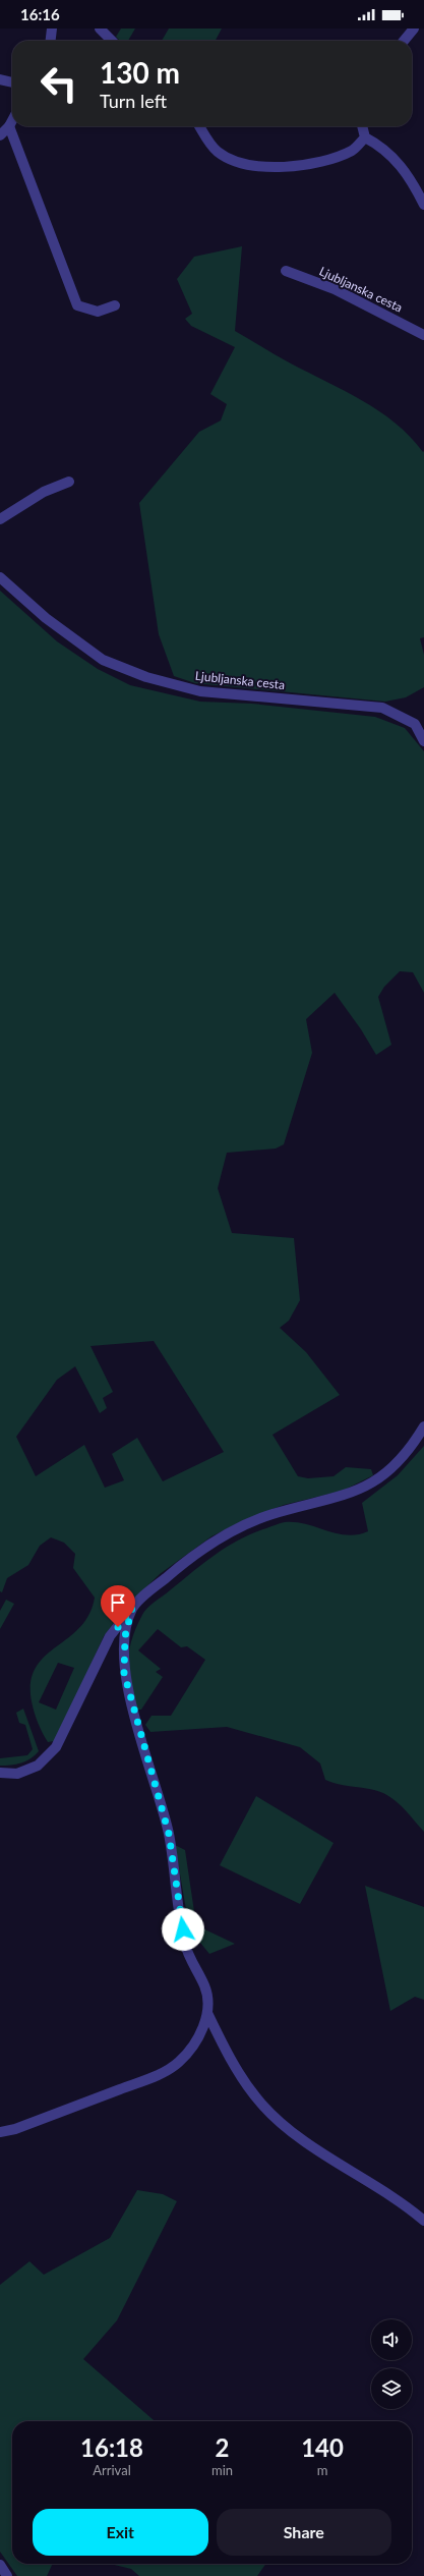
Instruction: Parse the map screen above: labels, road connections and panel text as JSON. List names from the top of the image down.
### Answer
{
  "streets": {
    "street": ["Ljubljanska cesta"]
  },
  "page": {
    "status": "16:16",
    "turn": ["130 m", "Turn left"],
    "eta": [
      "16:18",
      "Arrival",
      "2",
      "min",
      "140",
      "m"
    ],
    "buttons": ["Exit", "Share"]
  }
}
